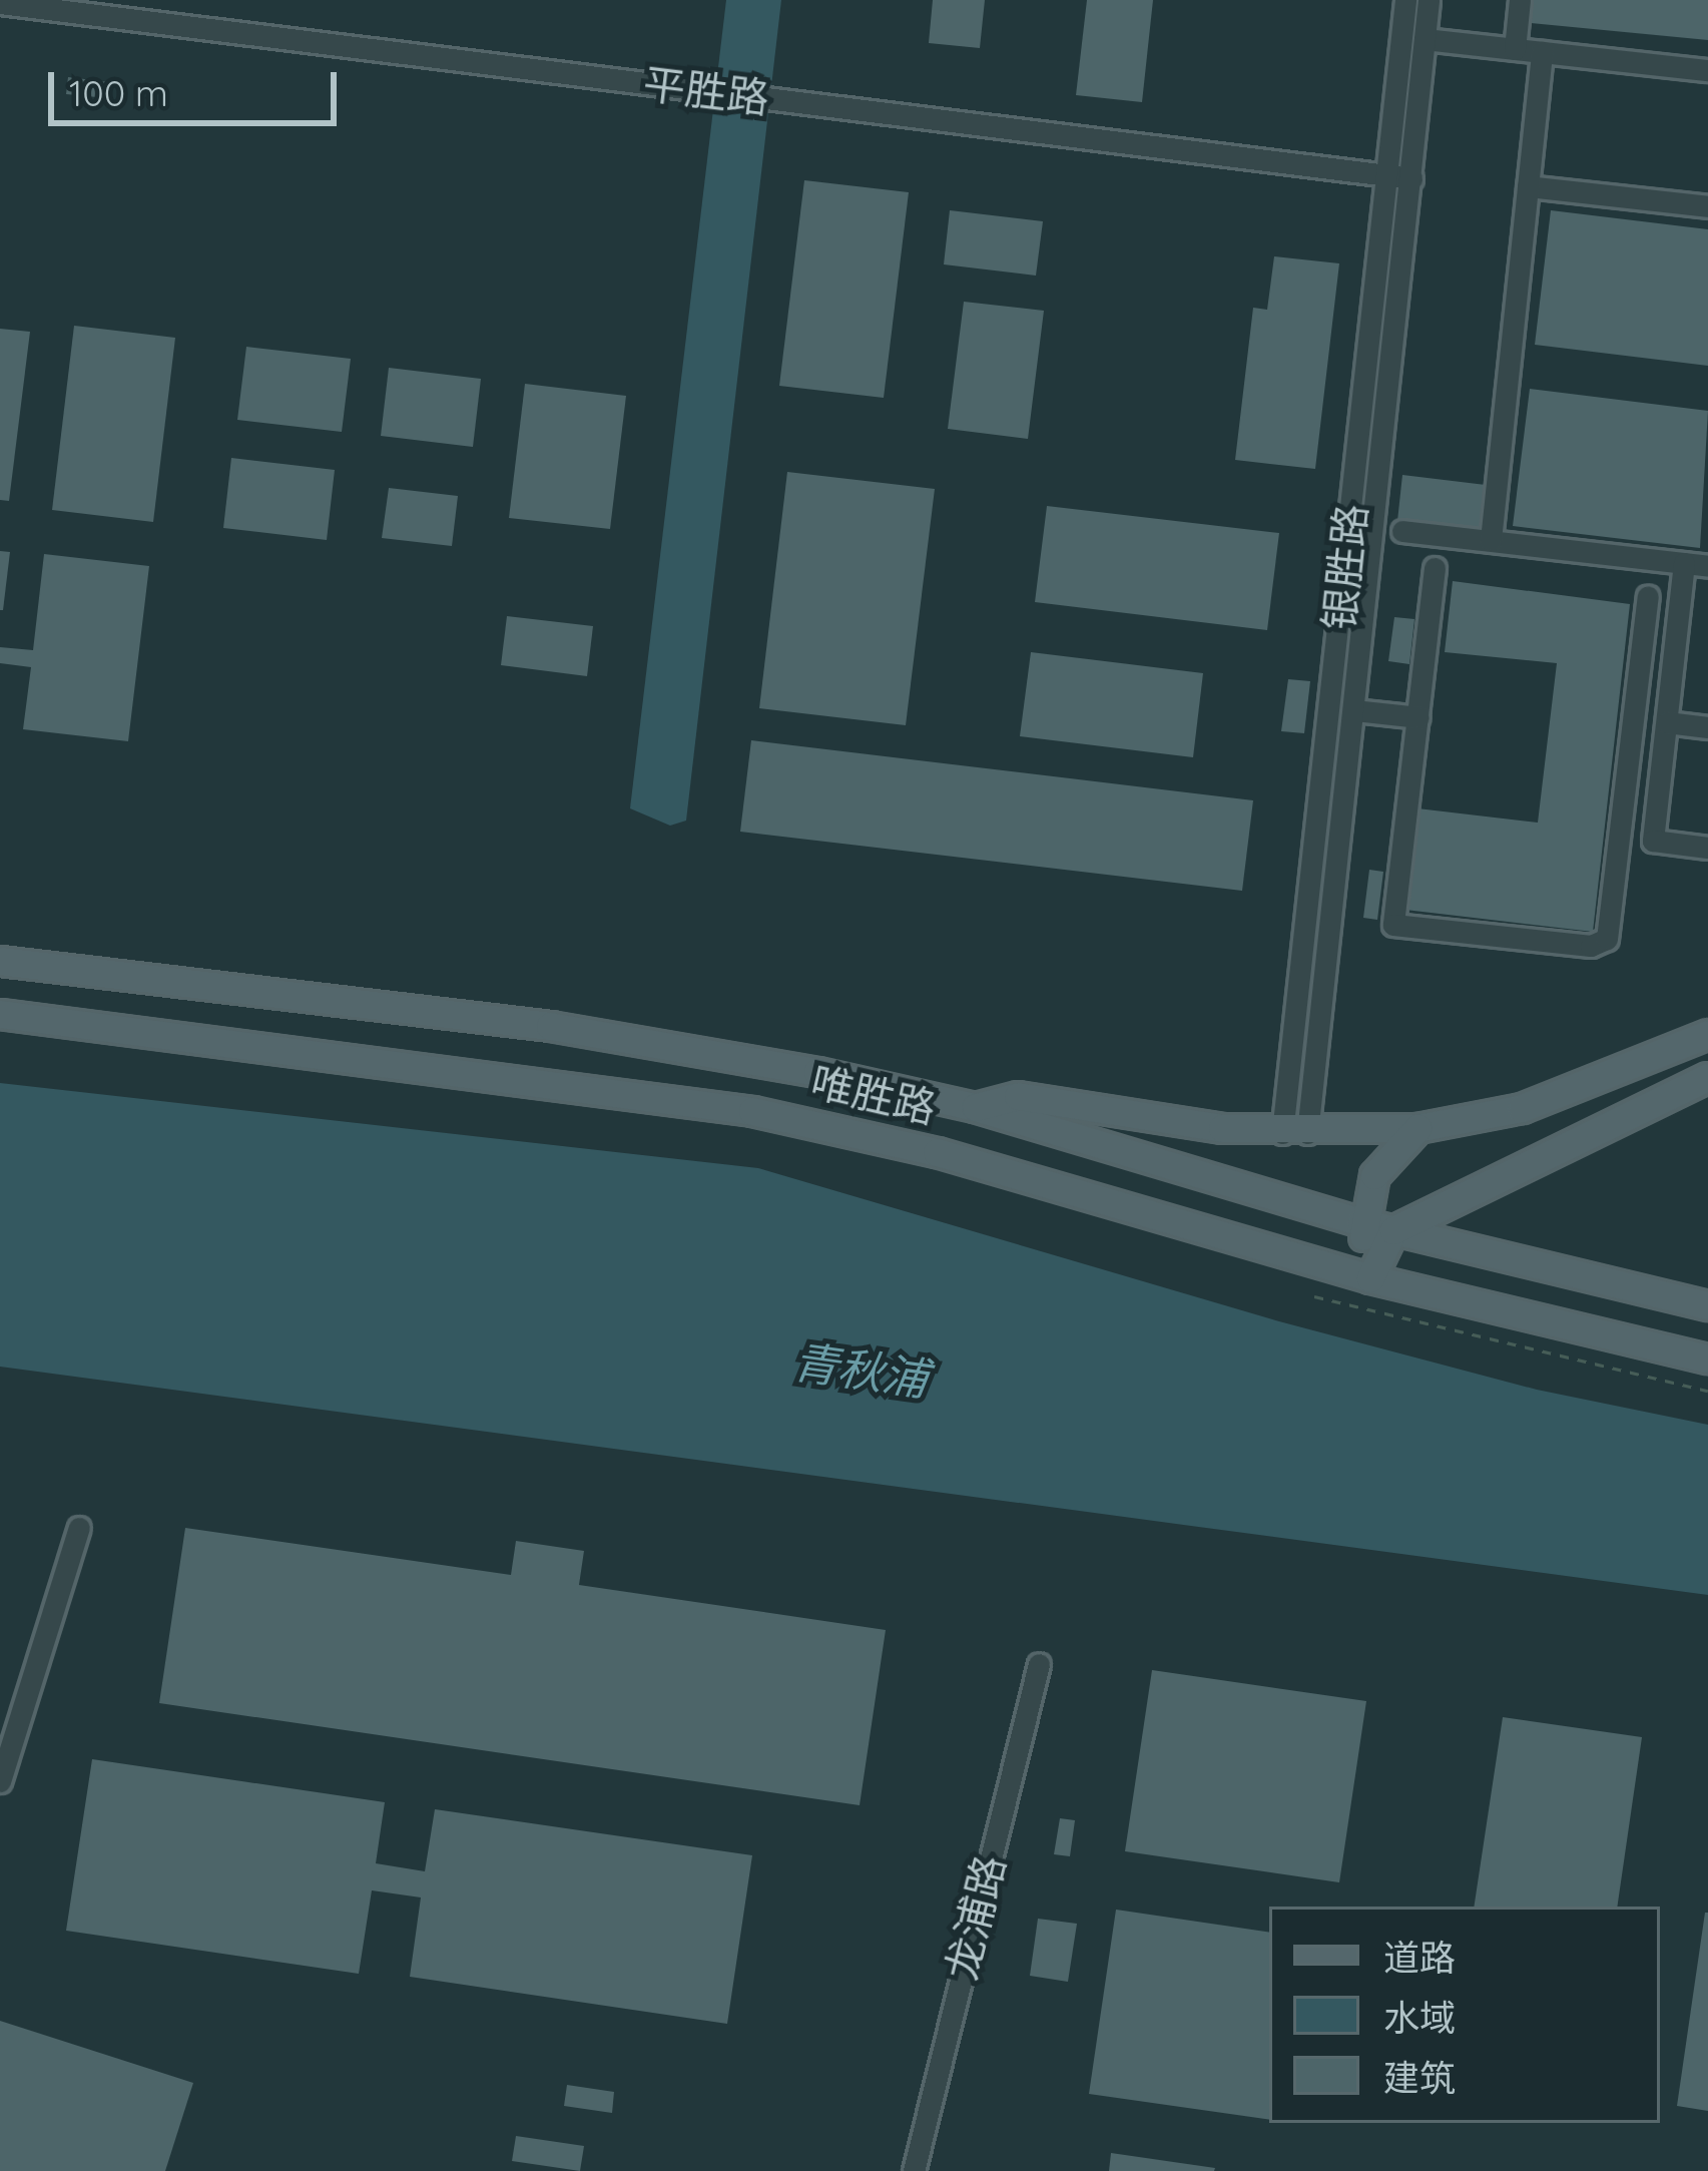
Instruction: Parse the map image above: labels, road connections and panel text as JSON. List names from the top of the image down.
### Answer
{
  "streets": {
    "main road": ["唯胜路"],
    "street": ["平胜路", "银胜路", "龙浦路"]
  },
  "crossings": [
    ["平胜路", "银胜路"]
  ],
  "water": ["青秋浦"],
  "legend": ["道路", "水域", "建筑"],
  "scale_bar": "100 m"
}
